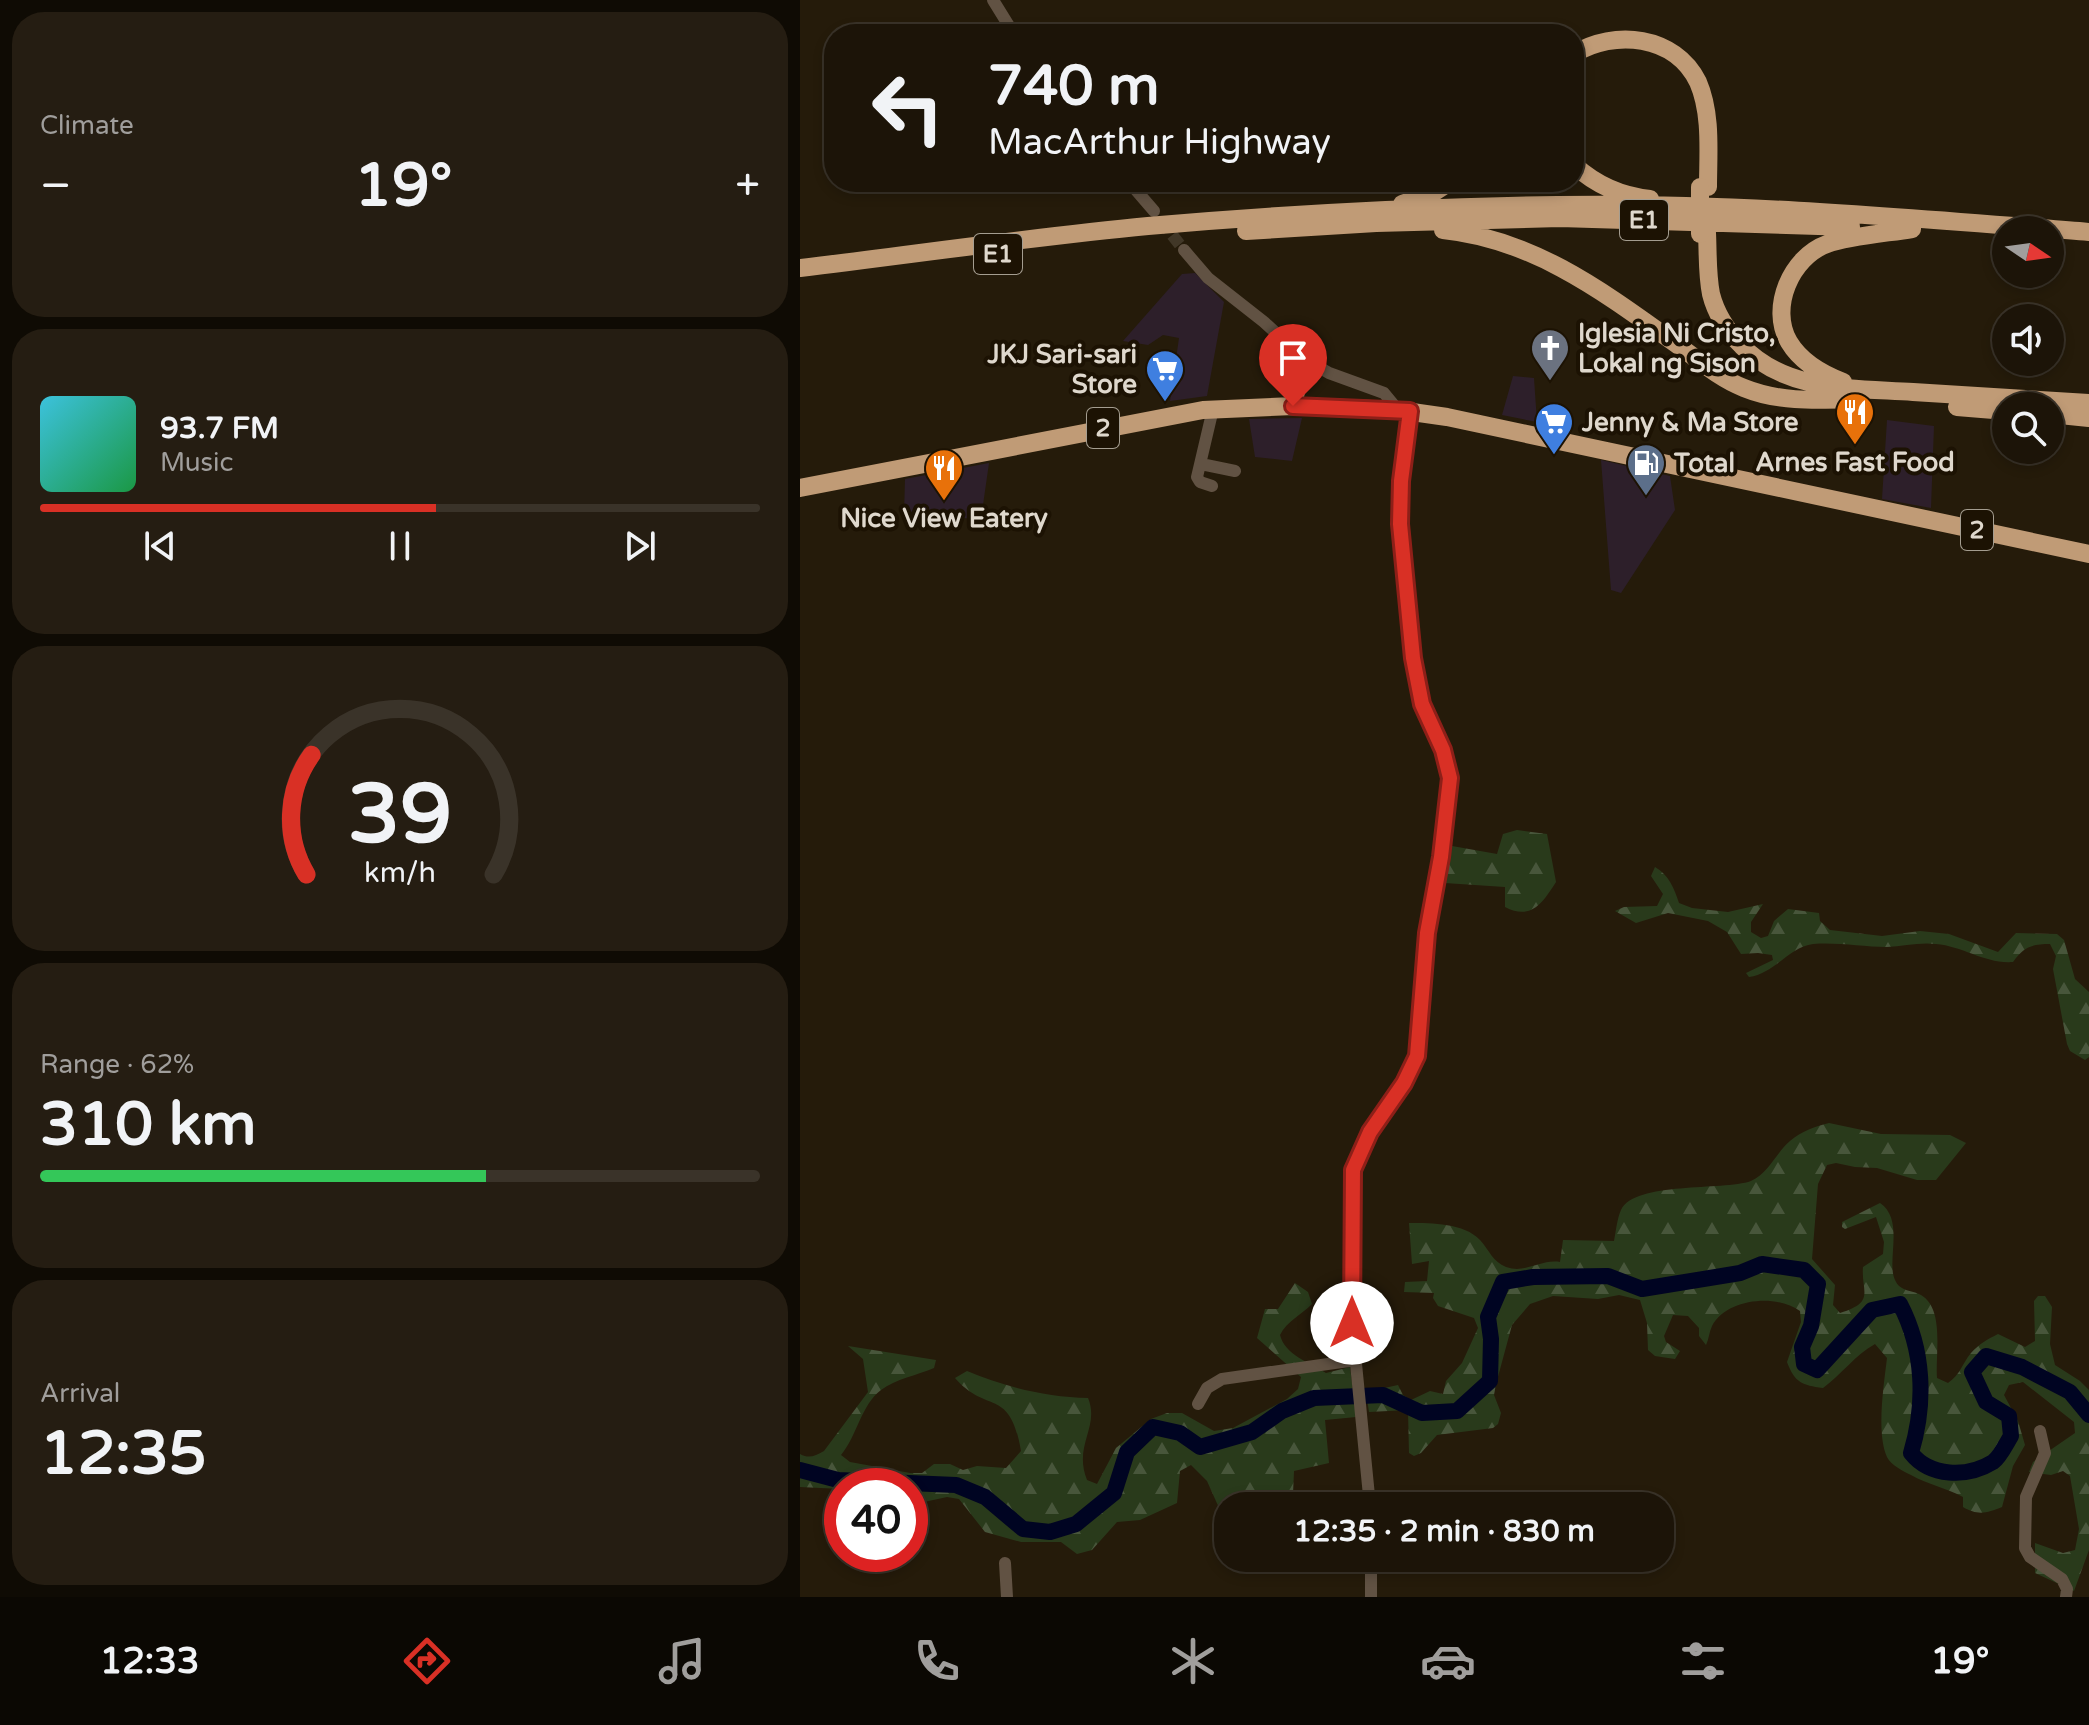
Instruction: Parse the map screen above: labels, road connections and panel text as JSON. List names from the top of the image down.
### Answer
{
  "streets": {
    "highway": ["E1", "2"]
  },
  "places": {
    "church": ["Iglesia Ni Cristo, Lokal ng Sison"],
    "supermarket": ["JKJ Sari-sari Store", "Jenny & Ma Store"],
    "restaurant": ["Arnes Fast Food", "Nice View Eatery"],
    "fuel station": ["Total"]
  },
  "north": "right",
  "page": {
    "tile": [
      "Climate",
      ["Range · 62%", "310 km"],
      ["Arrival", "12:35"]
    ],
    "turn": ["740 m", "MacArthur Highway"],
    "heat": ["−", "19°", "+"],
    "song": ["93.7 FM", "Music"],
    "limit": "40",
    "trip": "12:35 · 2 min · 830 m",
    "tabs": ["12:33", "19°"],
    "gauge": ["39", "km/h"]
  }
}
